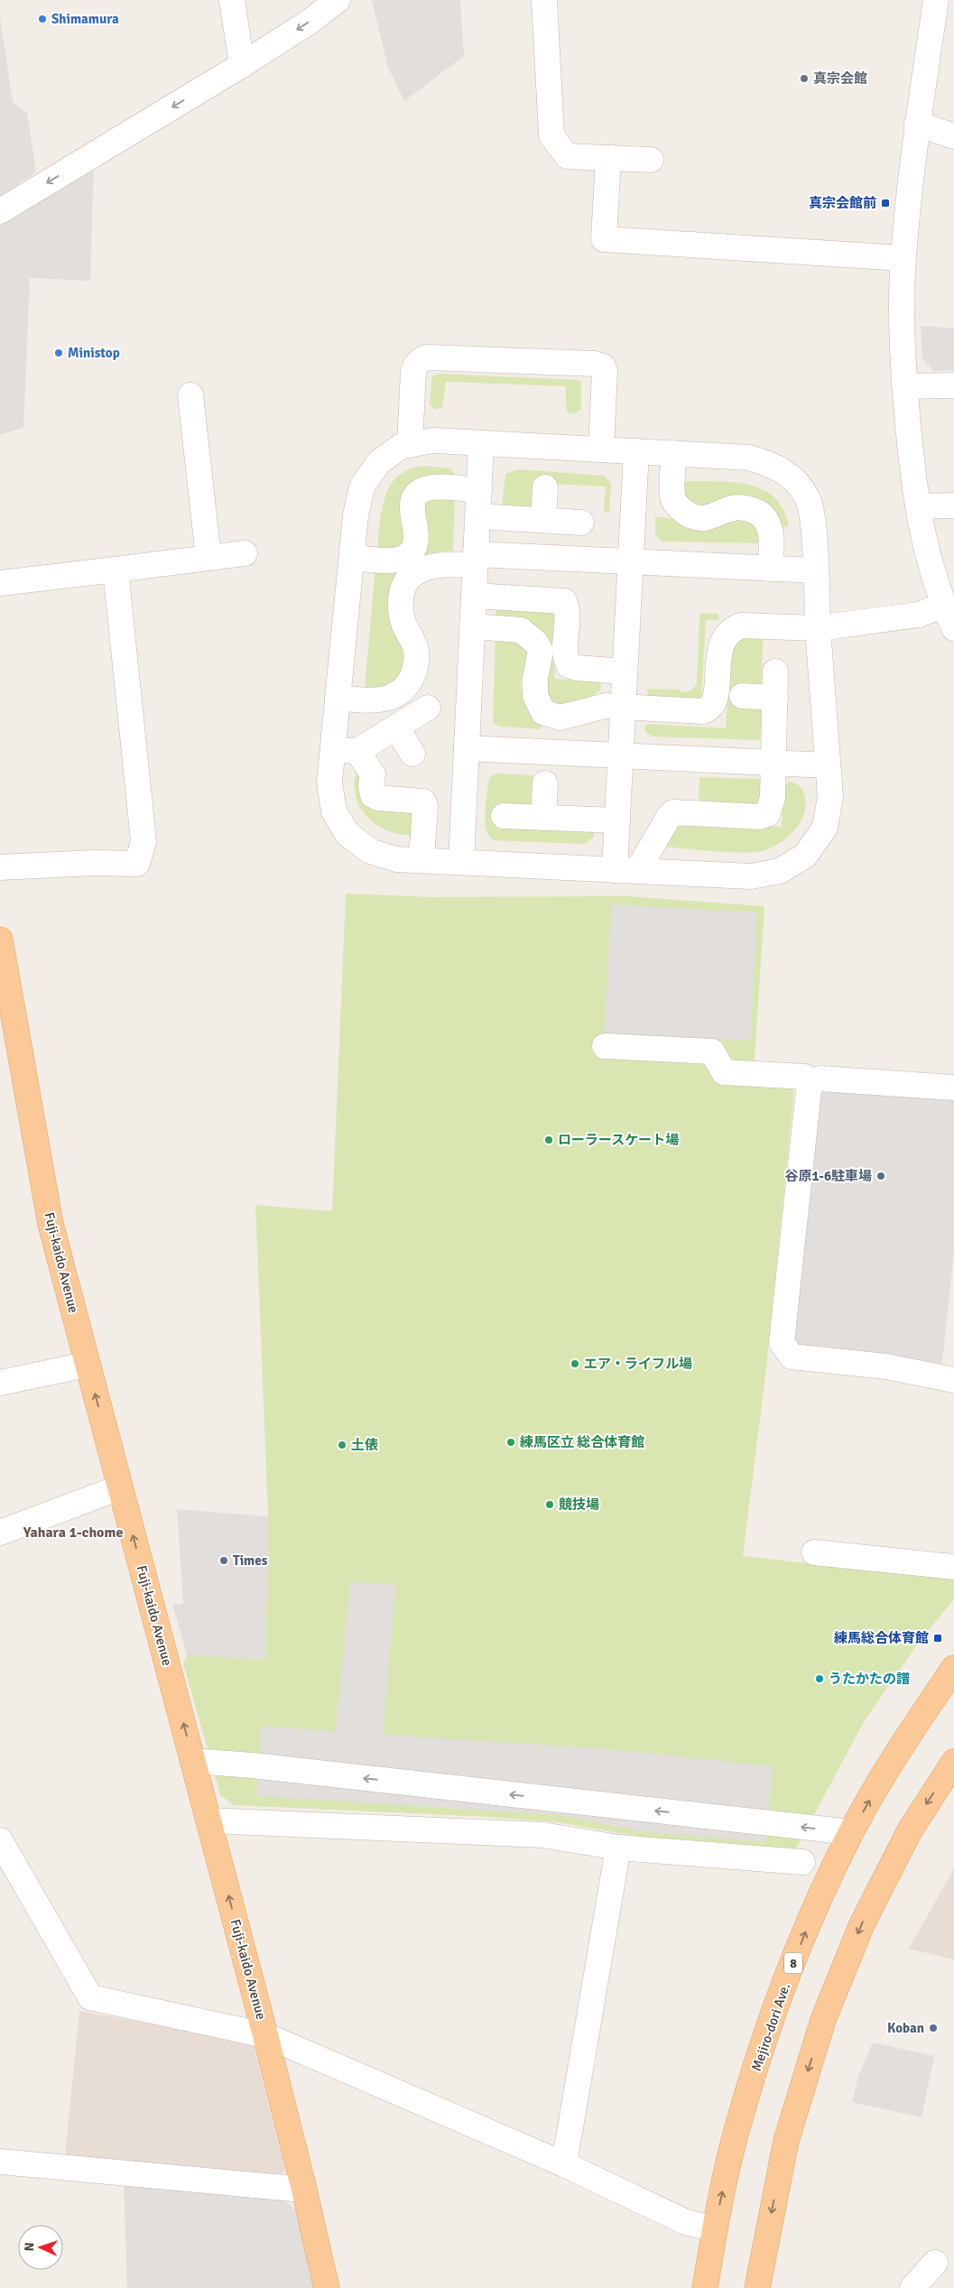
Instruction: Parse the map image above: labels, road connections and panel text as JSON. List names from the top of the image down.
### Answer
{
  "streets": {
    "main road": ["Fuji-kaido Avenue", "8", "Mejiro-dori Ave."]
  },
  "one_way": ["Fuji-kaido Avenue"],
  "districts": ["Yahara 1-chome"],
  "places": {
    "other": [
      "Shimamura",
      "真宗会館",
      "Ministop",
      "ローラースケート場",
      "谷原1-6駐車場",
      "エア・ライフル場",
      "練馬区立 総合体育館",
      "土俵",
      "競技場",
      "Times",
      "うたかたの譜",
      "Koban"
    ],
    "transit": ["真宗会館前", "練馬総合体育館"]
  },
  "north": "left"
}
